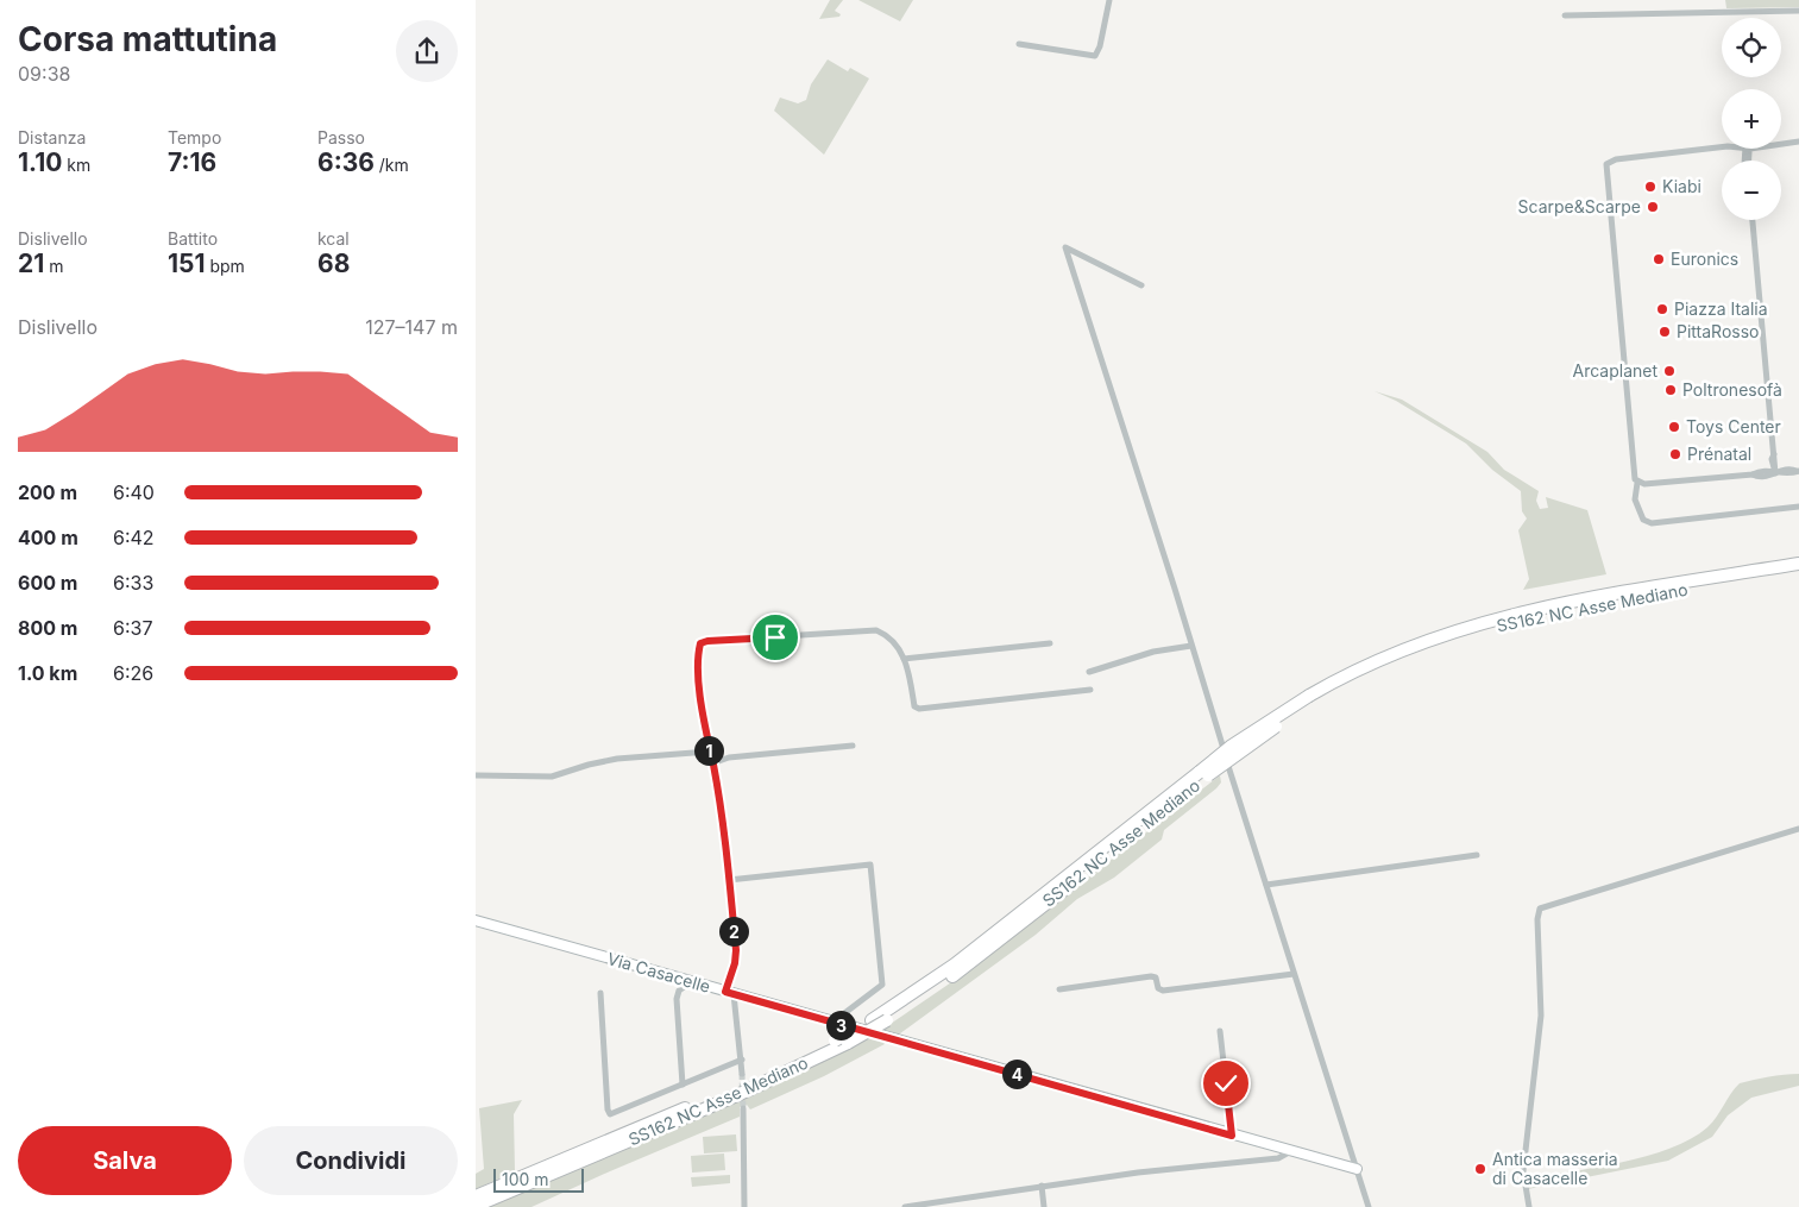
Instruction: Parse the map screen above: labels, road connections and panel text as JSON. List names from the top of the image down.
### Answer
{
  "streets": {
    "highway": ["SS162 NC Asse Mediano"],
    "street": ["Via Casacelle"]
  },
  "places": [
    "Kiabi",
    "Scarpe&Scarpe",
    "Euronics",
    "Piazza Italia",
    "PittaRosso",
    "Arcaplanet",
    "Poltronesofà",
    "Toys Center",
    "Prénatal",
    "Antica masseria di Casacelle"
  ],
  "scale_bar": "100 m",
  "page": {
    "heading": ["Corsa mattutina", "09:38"],
    "map_buttons": ["+", "−"],
    "stats": [
      ["Distanza", "1.10 km"],
      ["Tempo", "7:16"],
      ["Passo", "6:36 /km"],
      ["Dislivello", "21 m"],
      ["Battito", "151 bpm"],
      ["kcal", "68"]
    ],
    "chart": ["Dislivello", "127–147 m"],
    "list": [
      {
        "name": "200 m",
        "note": "6:40"
      },
      {
        "name": "400 m",
        "note": "6:42"
      },
      {
        "name": "600 m",
        "note": "6:33"
      },
      {
        "name": "800 m",
        "note": "6:37"
      },
      {
        "name": "1.0 km",
        "note": "6:26"
      }
    ],
    "pins": [
      "1",
      "2",
      "3",
      "4"
    ],
    "buttons": ["Salva", "Condividi"],
    "scale": "100 m"
  }
}
